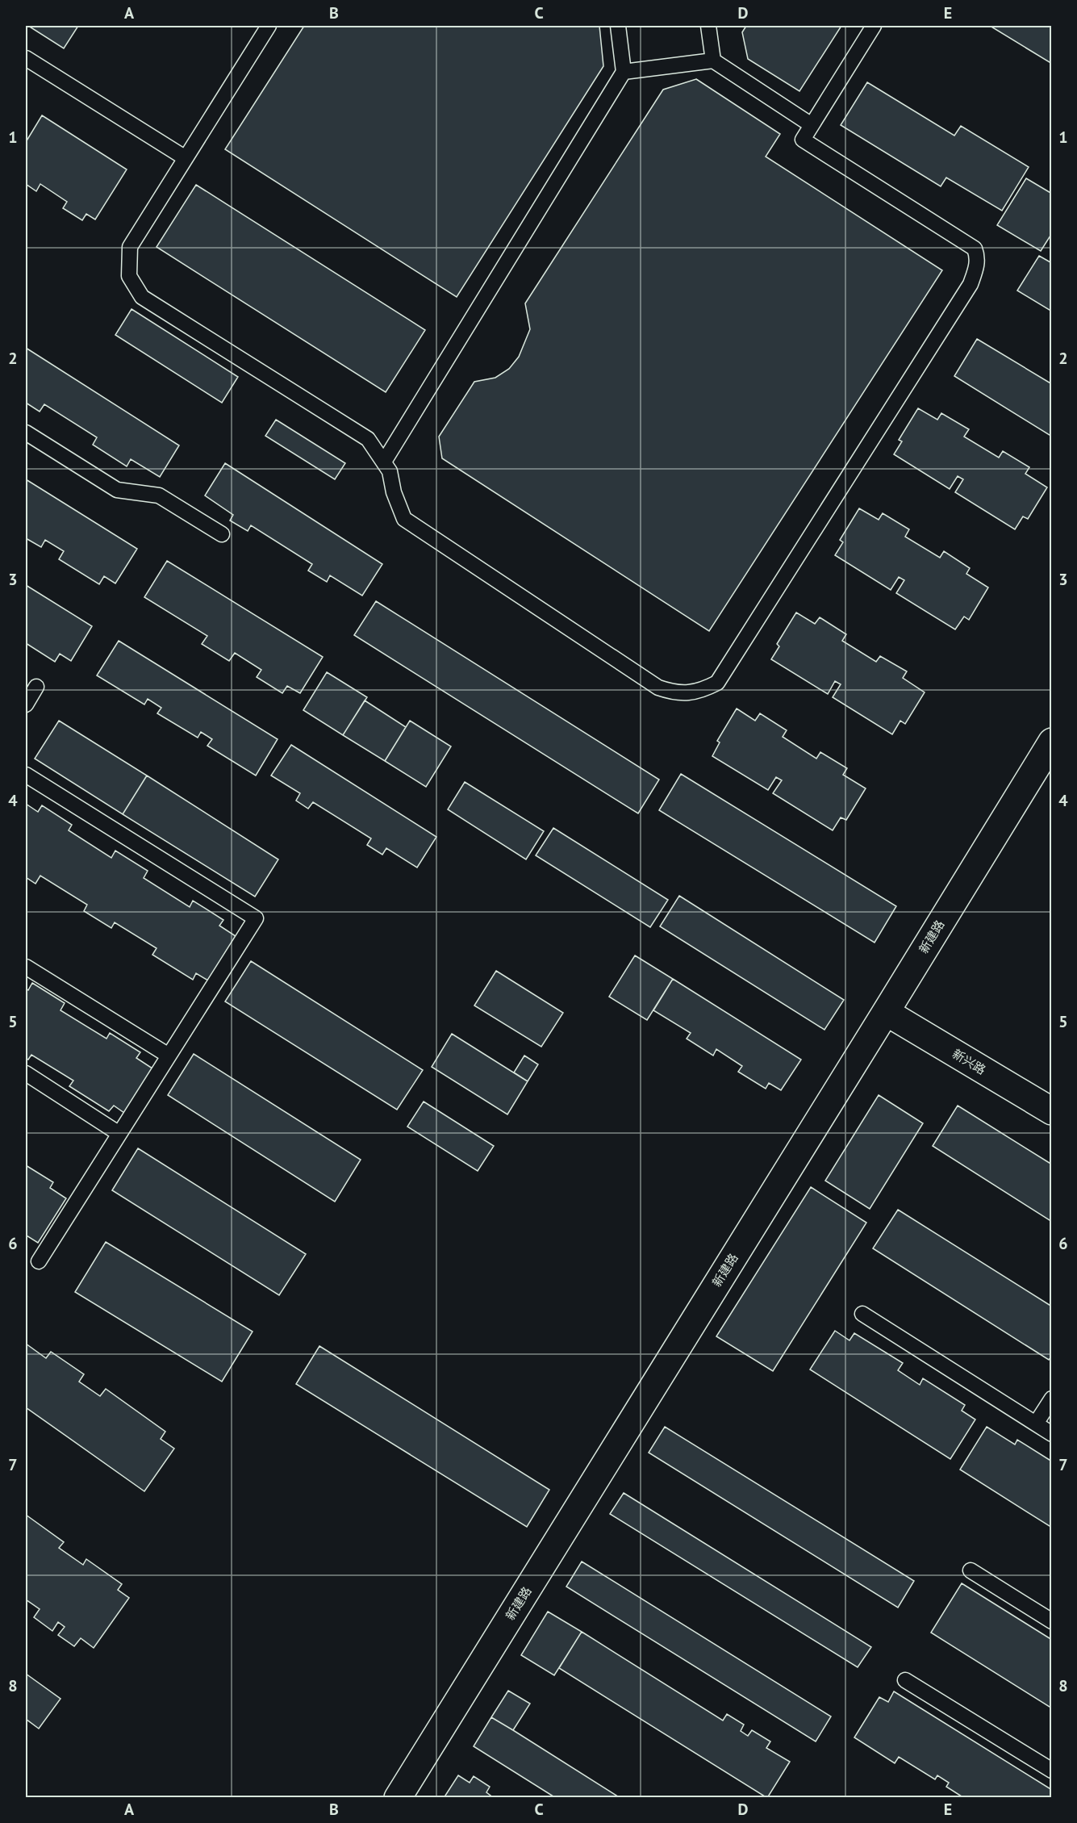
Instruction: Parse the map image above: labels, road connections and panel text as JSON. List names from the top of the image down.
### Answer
{
  "streets": {
    "street": ["新建路", "新兴路"]
  },
  "crossings": [
    ["新建路", "新兴路"]
  ],
  "grid": {
    "columns": [
      "A",
      "B",
      "C",
      "D",
      "E"
    ],
    "rows": [
      "1",
      "2",
      "3",
      "4",
      "5",
      "6",
      "7",
      "8"
    ]
  }
}
